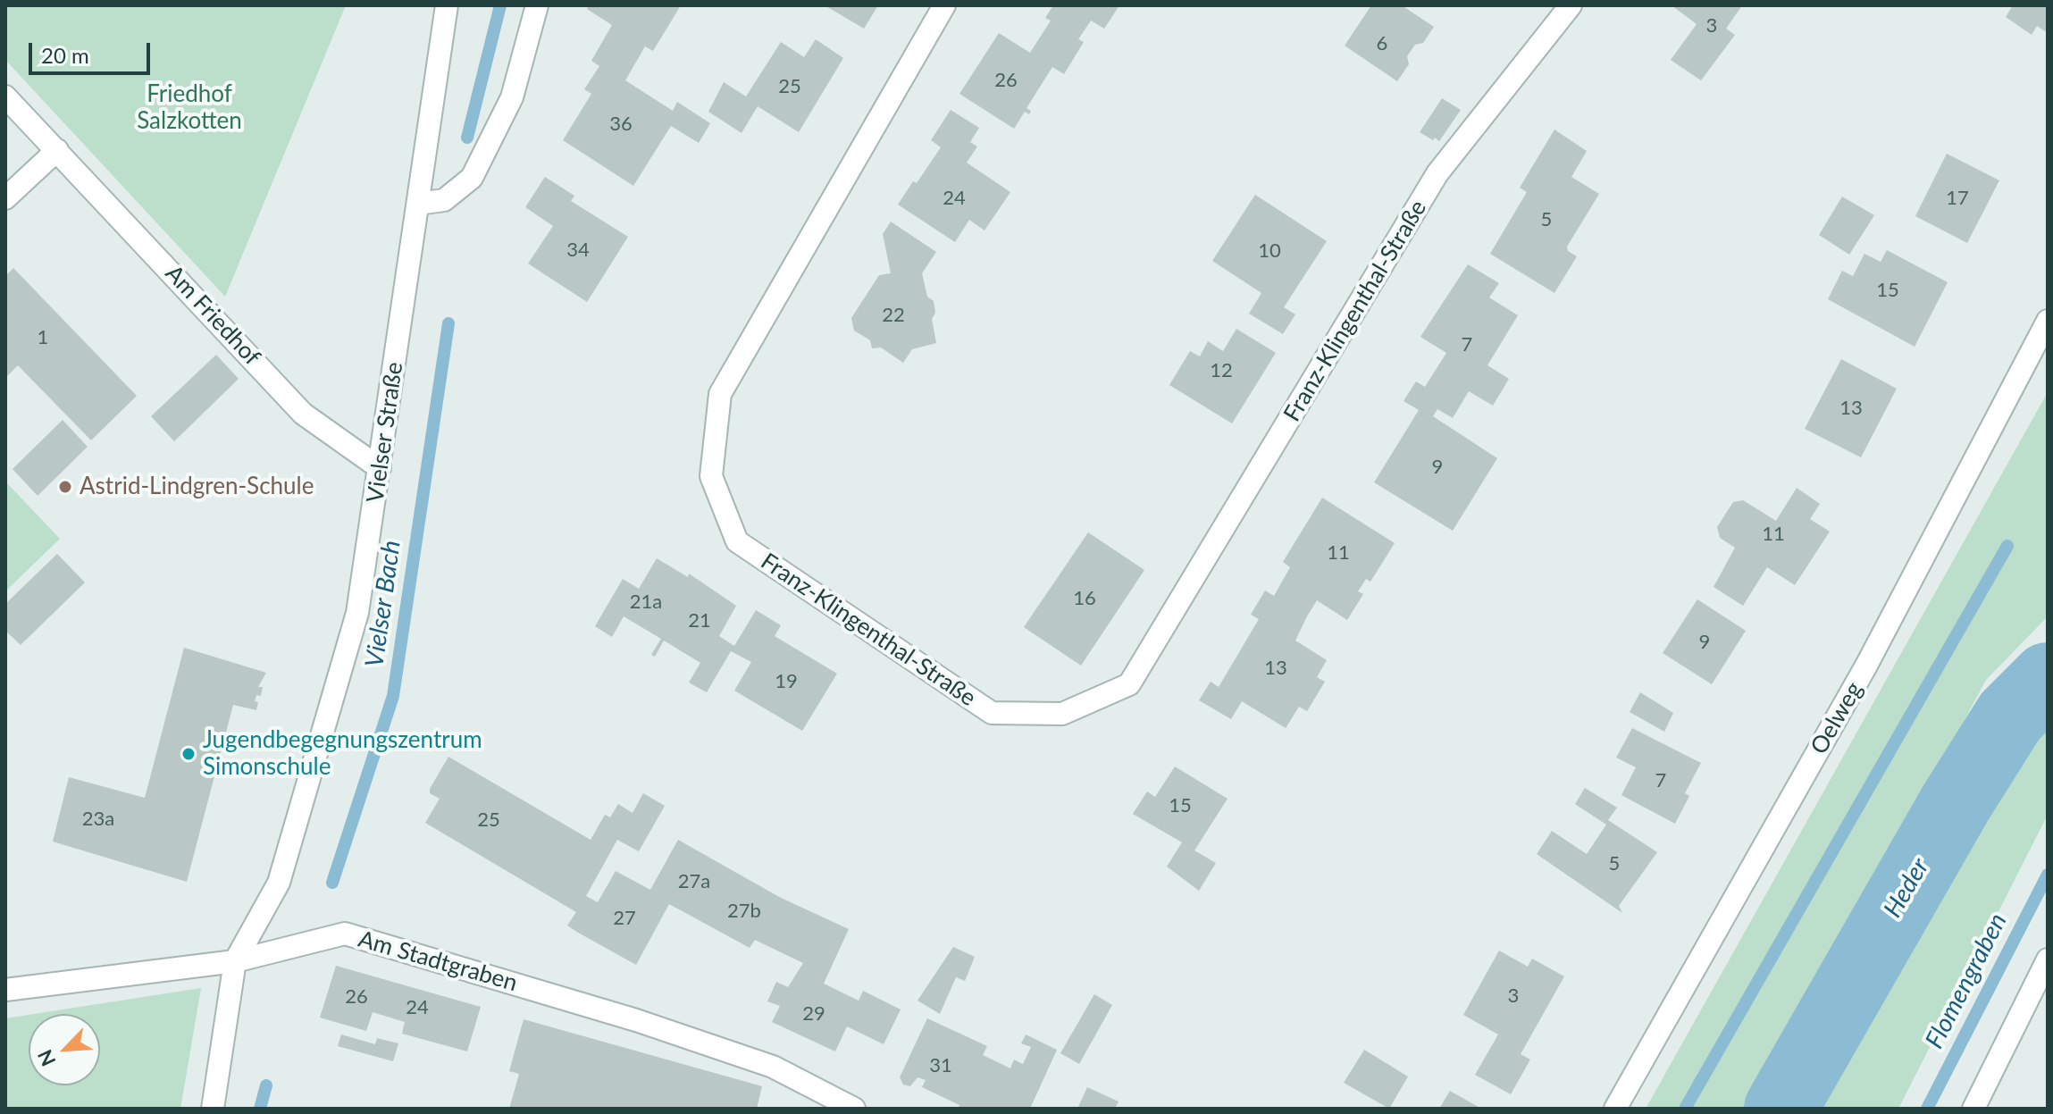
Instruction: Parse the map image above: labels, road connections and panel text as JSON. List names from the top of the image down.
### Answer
{
  "streets": {
    "street": [
      "Franz-Klingenthal-Straße",
      "Am Friedhof",
      "Vielser Straße",
      "Oelweg",
      "Am Stadtgraben"
    ]
  },
  "crossings": [
    ["Am Friedhof", "Vielser Straße"],
    ["Vielser Straße", "Am Stadtgraben"]
  ],
  "water": ["Vielser Bach", "Heder", "Flomengraben"],
  "parks": ["Friedhof Salzkotten"],
  "places": ["Astrid-Lindgren-Schule", "Jugendbegegnungszentrum Simonschule"],
  "house_numbers": [
    "3",
    "6",
    "26",
    "25",
    "36",
    "24",
    "17",
    "5",
    "34",
    "10",
    "15",
    "22",
    "1",
    "7",
    "12",
    "13",
    "9",
    "11",
    "11",
    "16",
    "21a",
    "21",
    "9",
    "13",
    "19",
    "7",
    "15",
    "23a",
    "25",
    "5",
    "27a",
    "27b",
    "27",
    "3",
    "26",
    "24",
    "29",
    "31"
  ],
  "scale_bar": "20 m",
  "north": "bottom left"
}
